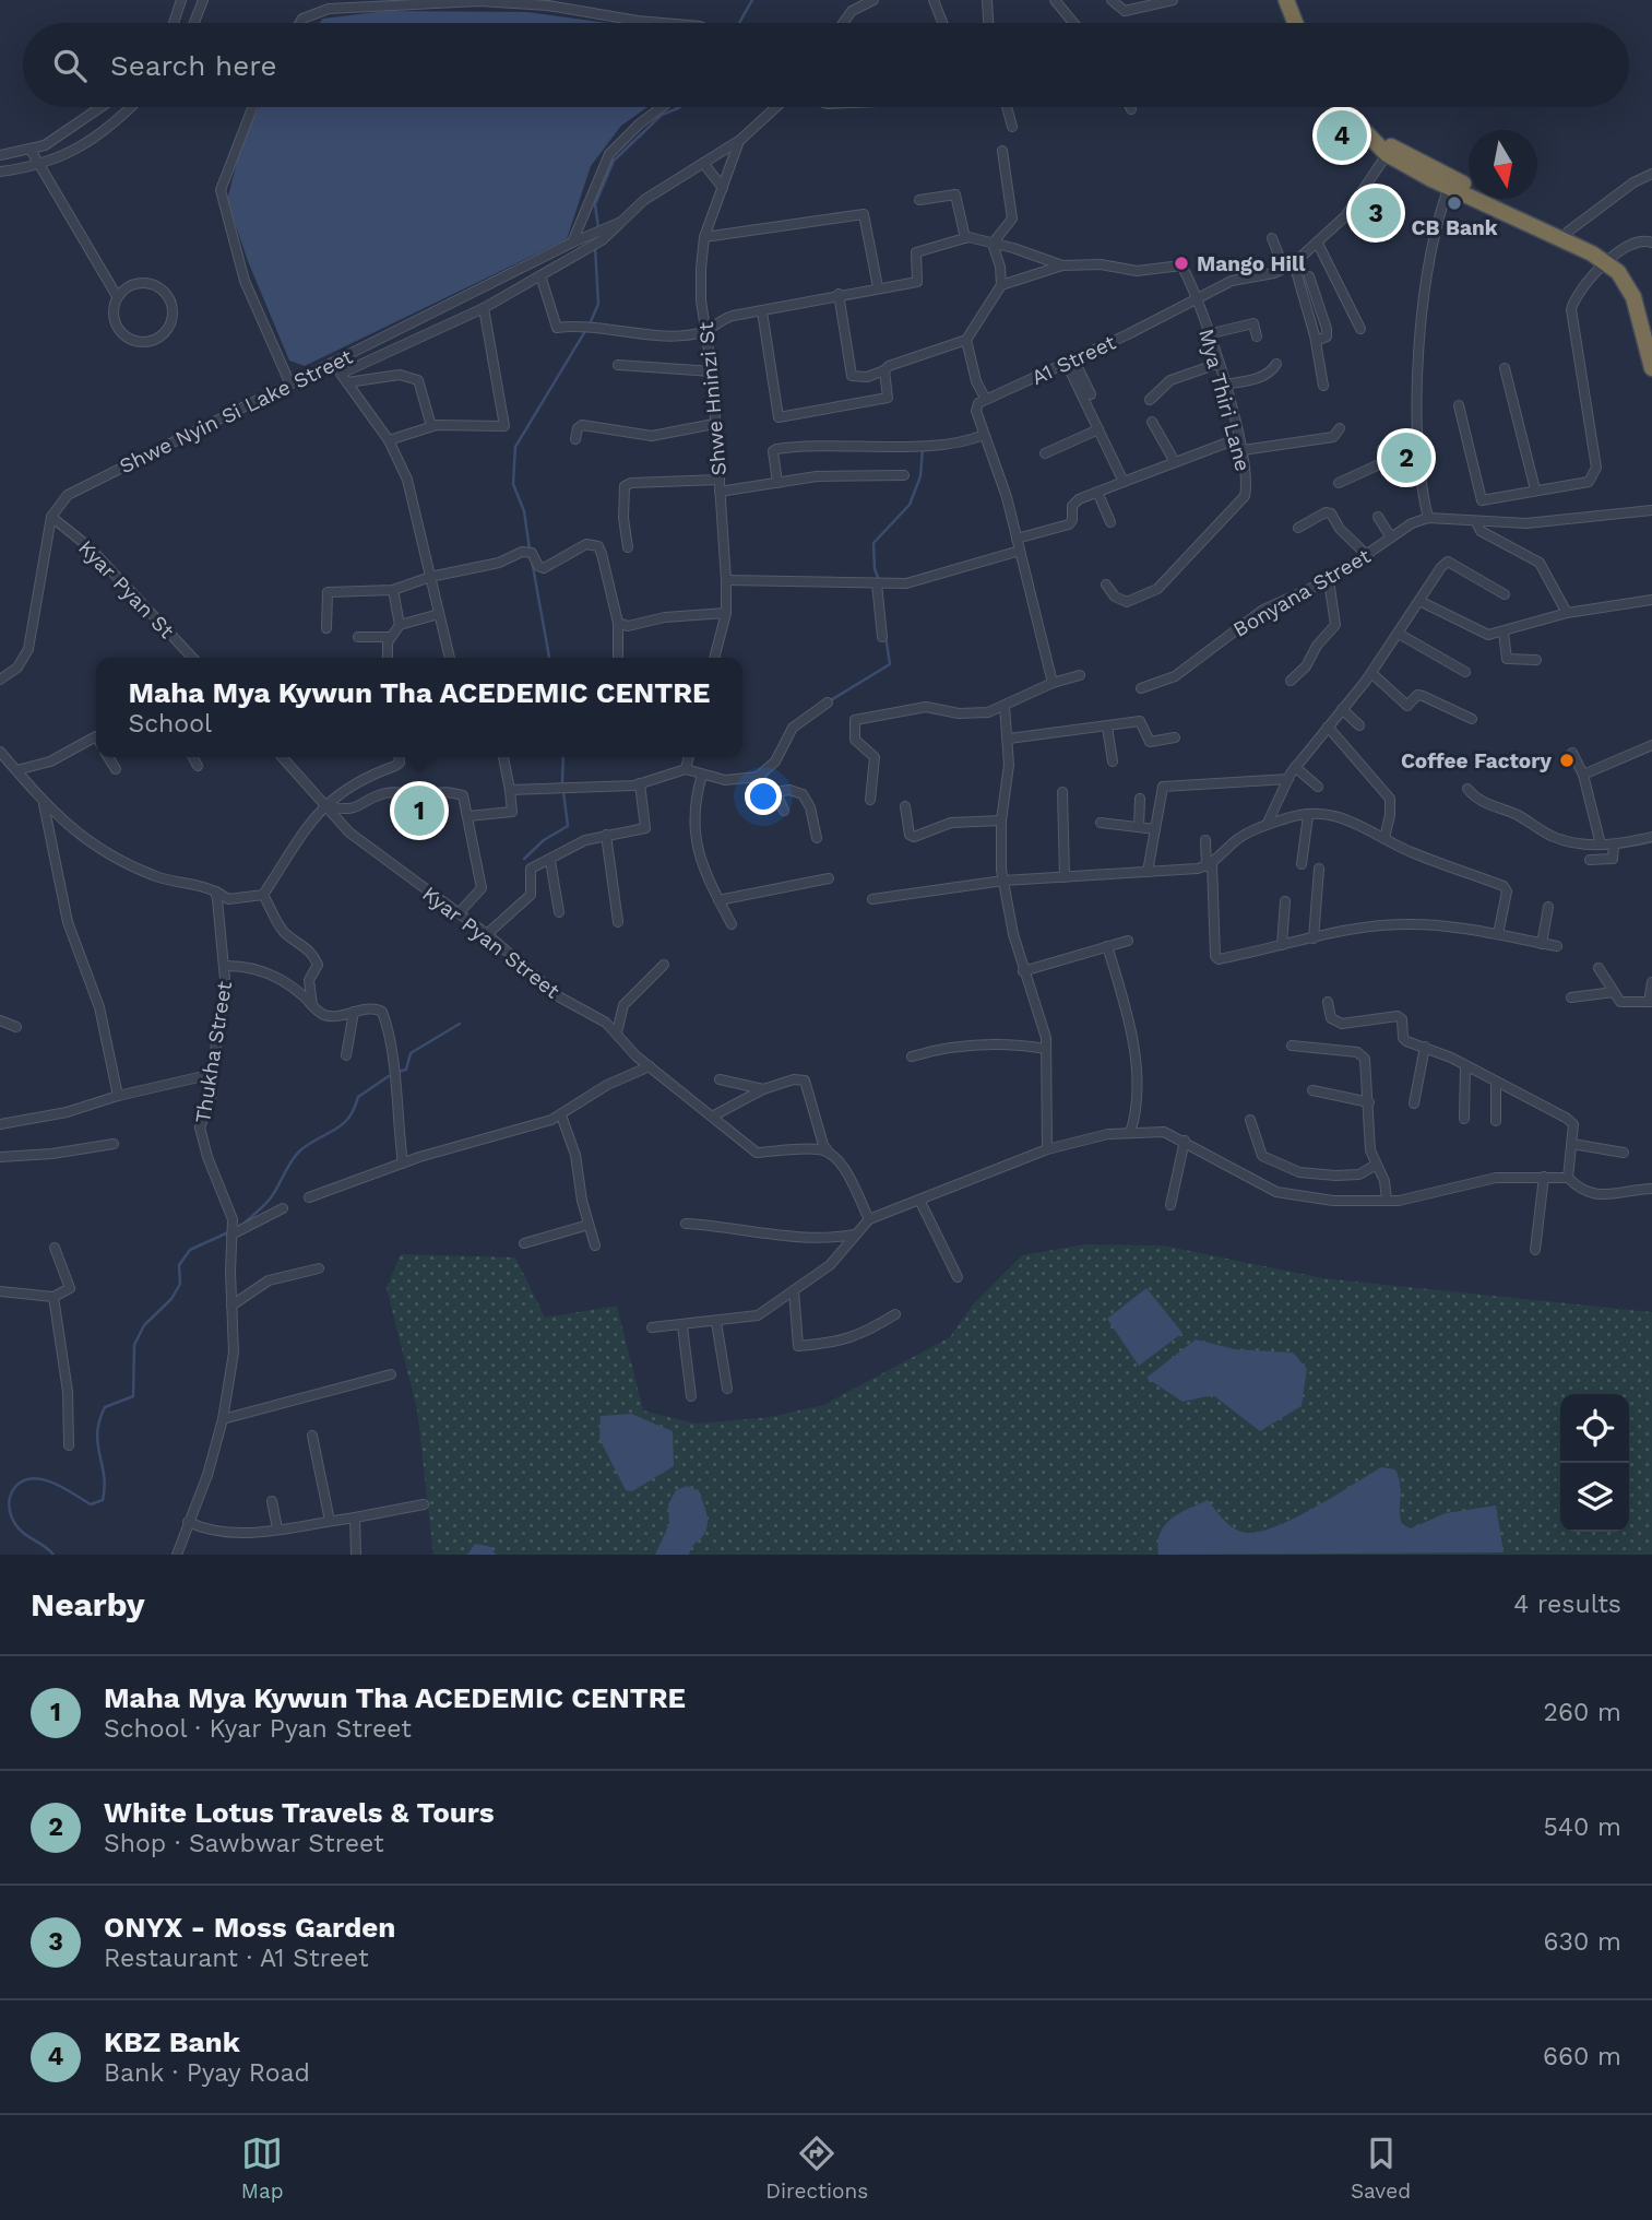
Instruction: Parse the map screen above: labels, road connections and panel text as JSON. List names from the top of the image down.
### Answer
{
  "streets": {
    "street": [
      "A1 Street",
      "Shwe Hninzi St",
      "Mya Thiri Lane",
      "Shwe Nyin Si Lake Street",
      "Kyar Pyan St",
      "Bonyana Street",
      "Kyar Pyan Street",
      "Thukha Street"
    ]
  },
  "crossings": [
    ["A1 Street", "Mya Thiri Lane"],
    ["Shwe Nyin Si Lake Street", "Kyar Pyan St"]
  ],
  "places": ["CB Bank", "Mango Hill", "Coffee Factory"],
  "north": "bottom",
  "page": {
    "search": "Search here",
    "pins": [
      "4",
      "3",
      "2",
      "1"
    ],
    "popup": ["Maha Mya Kywun Tha ACEDEMIC CENTRE", "School"],
    "heading": ["Nearby", "4 results"],
    "list": [
      {
        "mark": "1",
        "name": "Maha Mya Kywun Tha ACEDEMIC CENTRE",
        "note": "School · Kyar Pyan Street",
        "value": "260 m"
      },
      {
        "mark": "2",
        "name": "White Lotus Travels & Tours",
        "note": "Shop · Sawbwar Street",
        "value": "540 m"
      },
      {
        "mark": "3",
        "name": "ONYX - Moss Garden",
        "note": "Restaurant · A1 Street",
        "value": "630 m"
      },
      {
        "mark": "4",
        "name": "KBZ Bank",
        "note": "Bank · Pyay Road",
        "value": "660 m"
      }
    ],
    "nav": ["Map", "Directions", "Saved"]
  }
}
